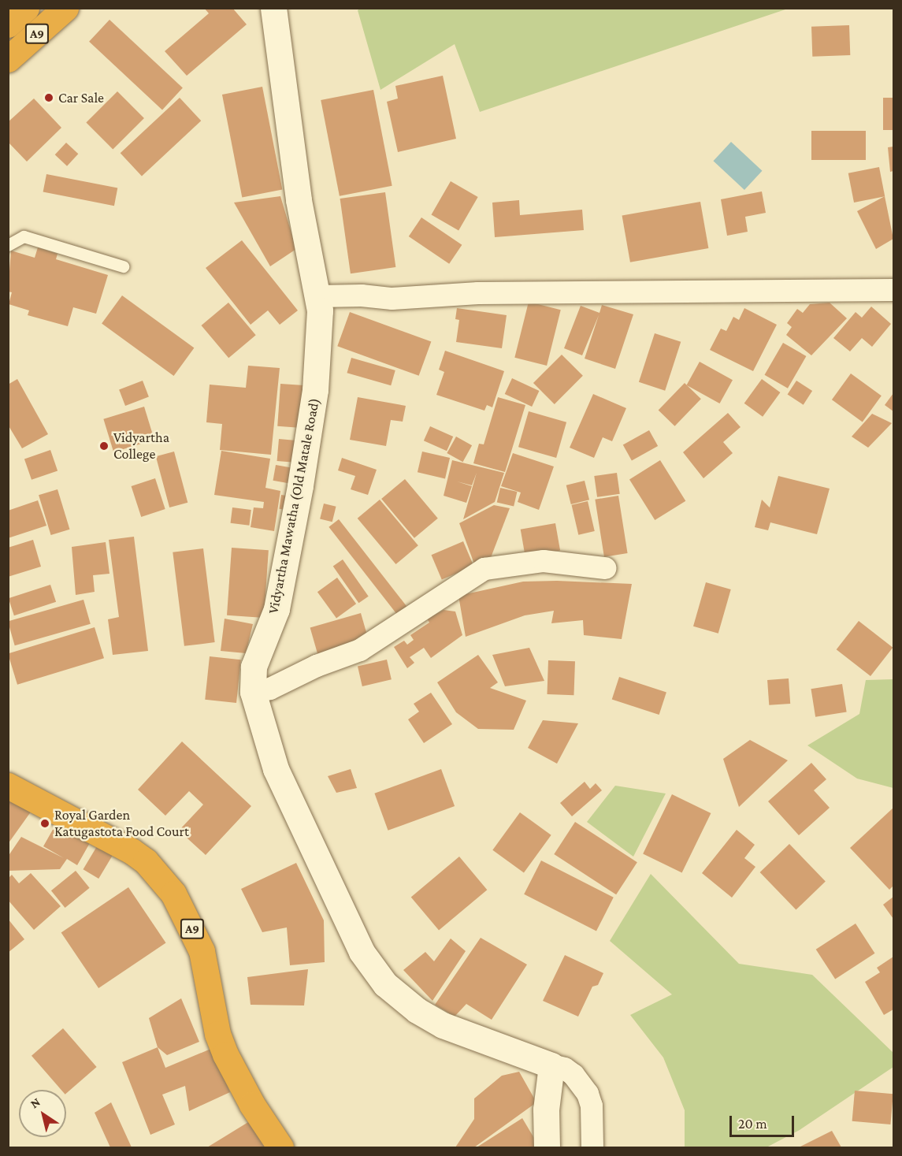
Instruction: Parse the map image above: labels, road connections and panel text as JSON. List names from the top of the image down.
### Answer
{
  "streets": {
    "highway": ["A9"],
    "street": ["Vidyartha Mawatha (Old Matale Road)"]
  },
  "places": ["Car Sale", "Vidyartha College", "Royal Garden Katugastota Food Court"],
  "scale_bar": "20 m",
  "north": "top left"
}
